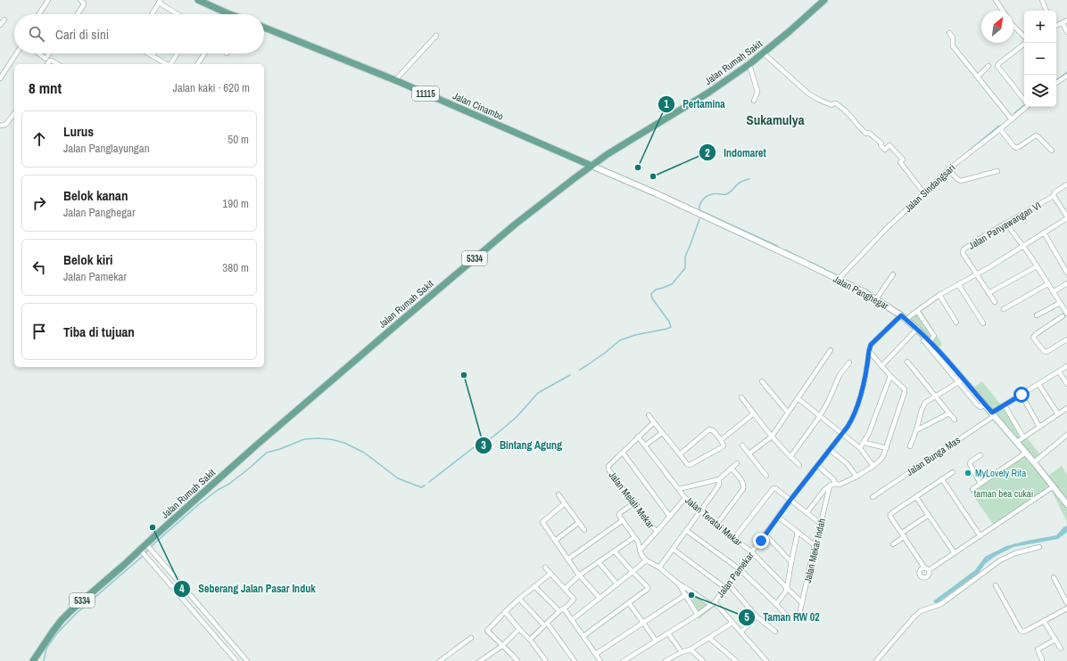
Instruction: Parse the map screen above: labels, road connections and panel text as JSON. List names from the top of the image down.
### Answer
{
  "streets": {
    "main road": [
      "Jalan Rumah Sakit",
      "11115",
      "Jalan Cinambo",
      "5334"
    ],
    "street": [
      "Jalan Sindangsari",
      "Jalan Panyawangan VI",
      "Jalan Panghegar",
      "Jalan Bunga Mas",
      "Jalan Melati Mekar",
      "Jalan Teratai Mekar",
      "Jalan Mekar Indah",
      "Jalan Pamekar"
    ]
  },
  "crossings": [
    ["Jalan Rumah Sakit", "Jalan Cinambo"],
    ["Jalan Rumah Sakit", "Jalan Panghegar"],
    ["Jalan Cinambo", "Jalan Panghegar"],
    ["Jalan Sindangsari", "Jalan Panghegar"],
    ["Jalan Panghegar", "Jalan Bunga Mas"],
    ["Jalan Panghegar", "Jalan Pamekar"],
    ["Jalan Teratai Mekar", "Jalan Mekar Indah"],
    ["Jalan Teratai Mekar", "Jalan Pamekar"]
  ],
  "districts": ["Sukamulya"],
  "parks": ["taman bea cukai"],
  "places": [
    "Pertamina",
    "Indomaret",
    "Bintang Agung",
    "MyLovely Rita",
    "Seberang Jalan Pasar Induk",
    "Taman RW 02"
  ],
  "north": "top right",
  "page": {
    "map_buttons": ["+", "−"],
    "search": "Cari di sini",
    "heading": ["8 mnt", "Jalan kaki · 620 m"],
    "list": [
      ["Lurus", "Jalan Panglayungan", "50 m"],
      ["Belok kanan", "Jalan Panghegar", "190 m"],
      ["Belok kiri", "Jalan Pamekar", "380 m"],
      "Tiba di tujuan"
    ]
  }
}
